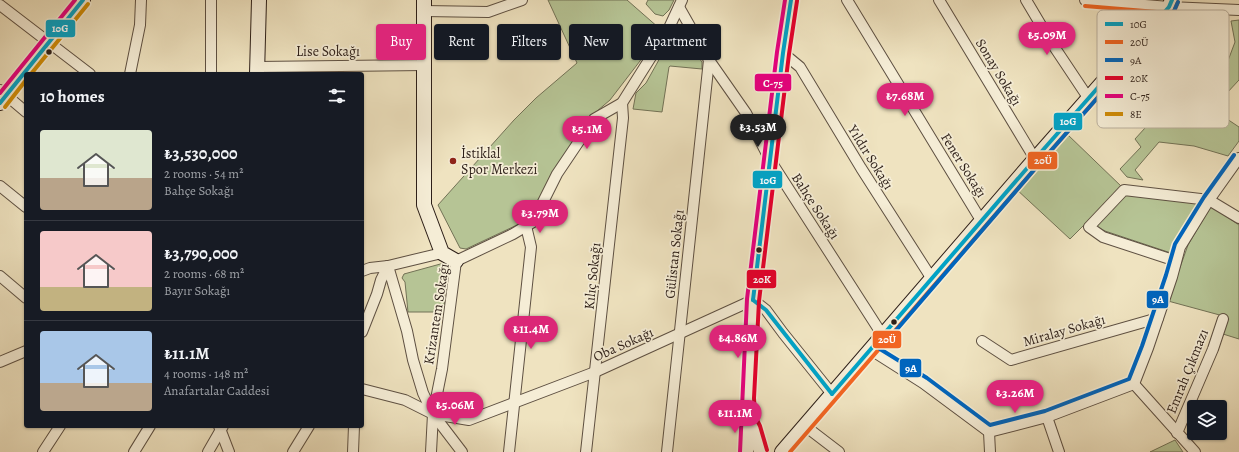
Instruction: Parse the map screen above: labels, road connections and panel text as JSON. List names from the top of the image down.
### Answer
{
  "streets": {
    "street": [
      "Lise Sokağı",
      "Sonay Sokağı",
      "Yıldır Sokağı",
      "Fener Sokağı",
      "Bahçe Sokağı",
      "Gülistan Sokağı",
      "Kılıç Sokağı",
      "Krizantem Sokağı",
      "Miralay Sokağı",
      "Oba Sokağı",
      "Emrah Çıkmazı"
    ]
  },
  "crossings": [
    ["Bahçe Sokağı", "Gülistan Sokağı"],
    ["Bahçe Sokağı", "Krizantem Sokağı"],
    ["Gülistan Sokağı", "Oba Sokağı"],
    ["Kılıç Sokağı", "Krizantem Sokağı"],
    ["Kılıç Sokağı", "Oba Sokağı"],
    ["Krizantem Sokağı", "Oba Sokağı"]
  ],
  "places": ["İstiklal Spor Merkezi"],
  "lines": [
    "transit line 10G",
    "transit line C-75",
    "transit line 20K",
    "transit line 20Ü",
    "transit line 9A",
    "transit line 8E"
  ],
  "legend": [
    "10G",
    "20Ü",
    "9A",
    "20K",
    "C-75",
    "8E"
  ],
  "page": {
    "price": [
      "₺5.09M",
      "₺7.68M",
      "₺3.53M",
      "₺5.1M",
      "₺3.79M",
      "₺11.4M",
      "₺4.86M",
      "₺3.26M",
      "₺5.06M",
      "₺11.1M"
    ],
    "chip": [
      "Buy",
      "Rent",
      "Filters",
      "New",
      "Apartment"
    ],
    "heading": "10 homes",
    "list": [
      {
        "name": "₺3,530,000",
        "note": "2 rooms · 54 m² · Bahçe Sokağı"
      },
      {
        "name": "₺3,790,000",
        "note": "2 rooms · 68 m² · Bayır Sokağı"
      },
      {
        "name": "₺11.1M",
        "note": "4 rooms · 148 m² · Anafartalar Caddesi"
      }
    ]
  }
}
